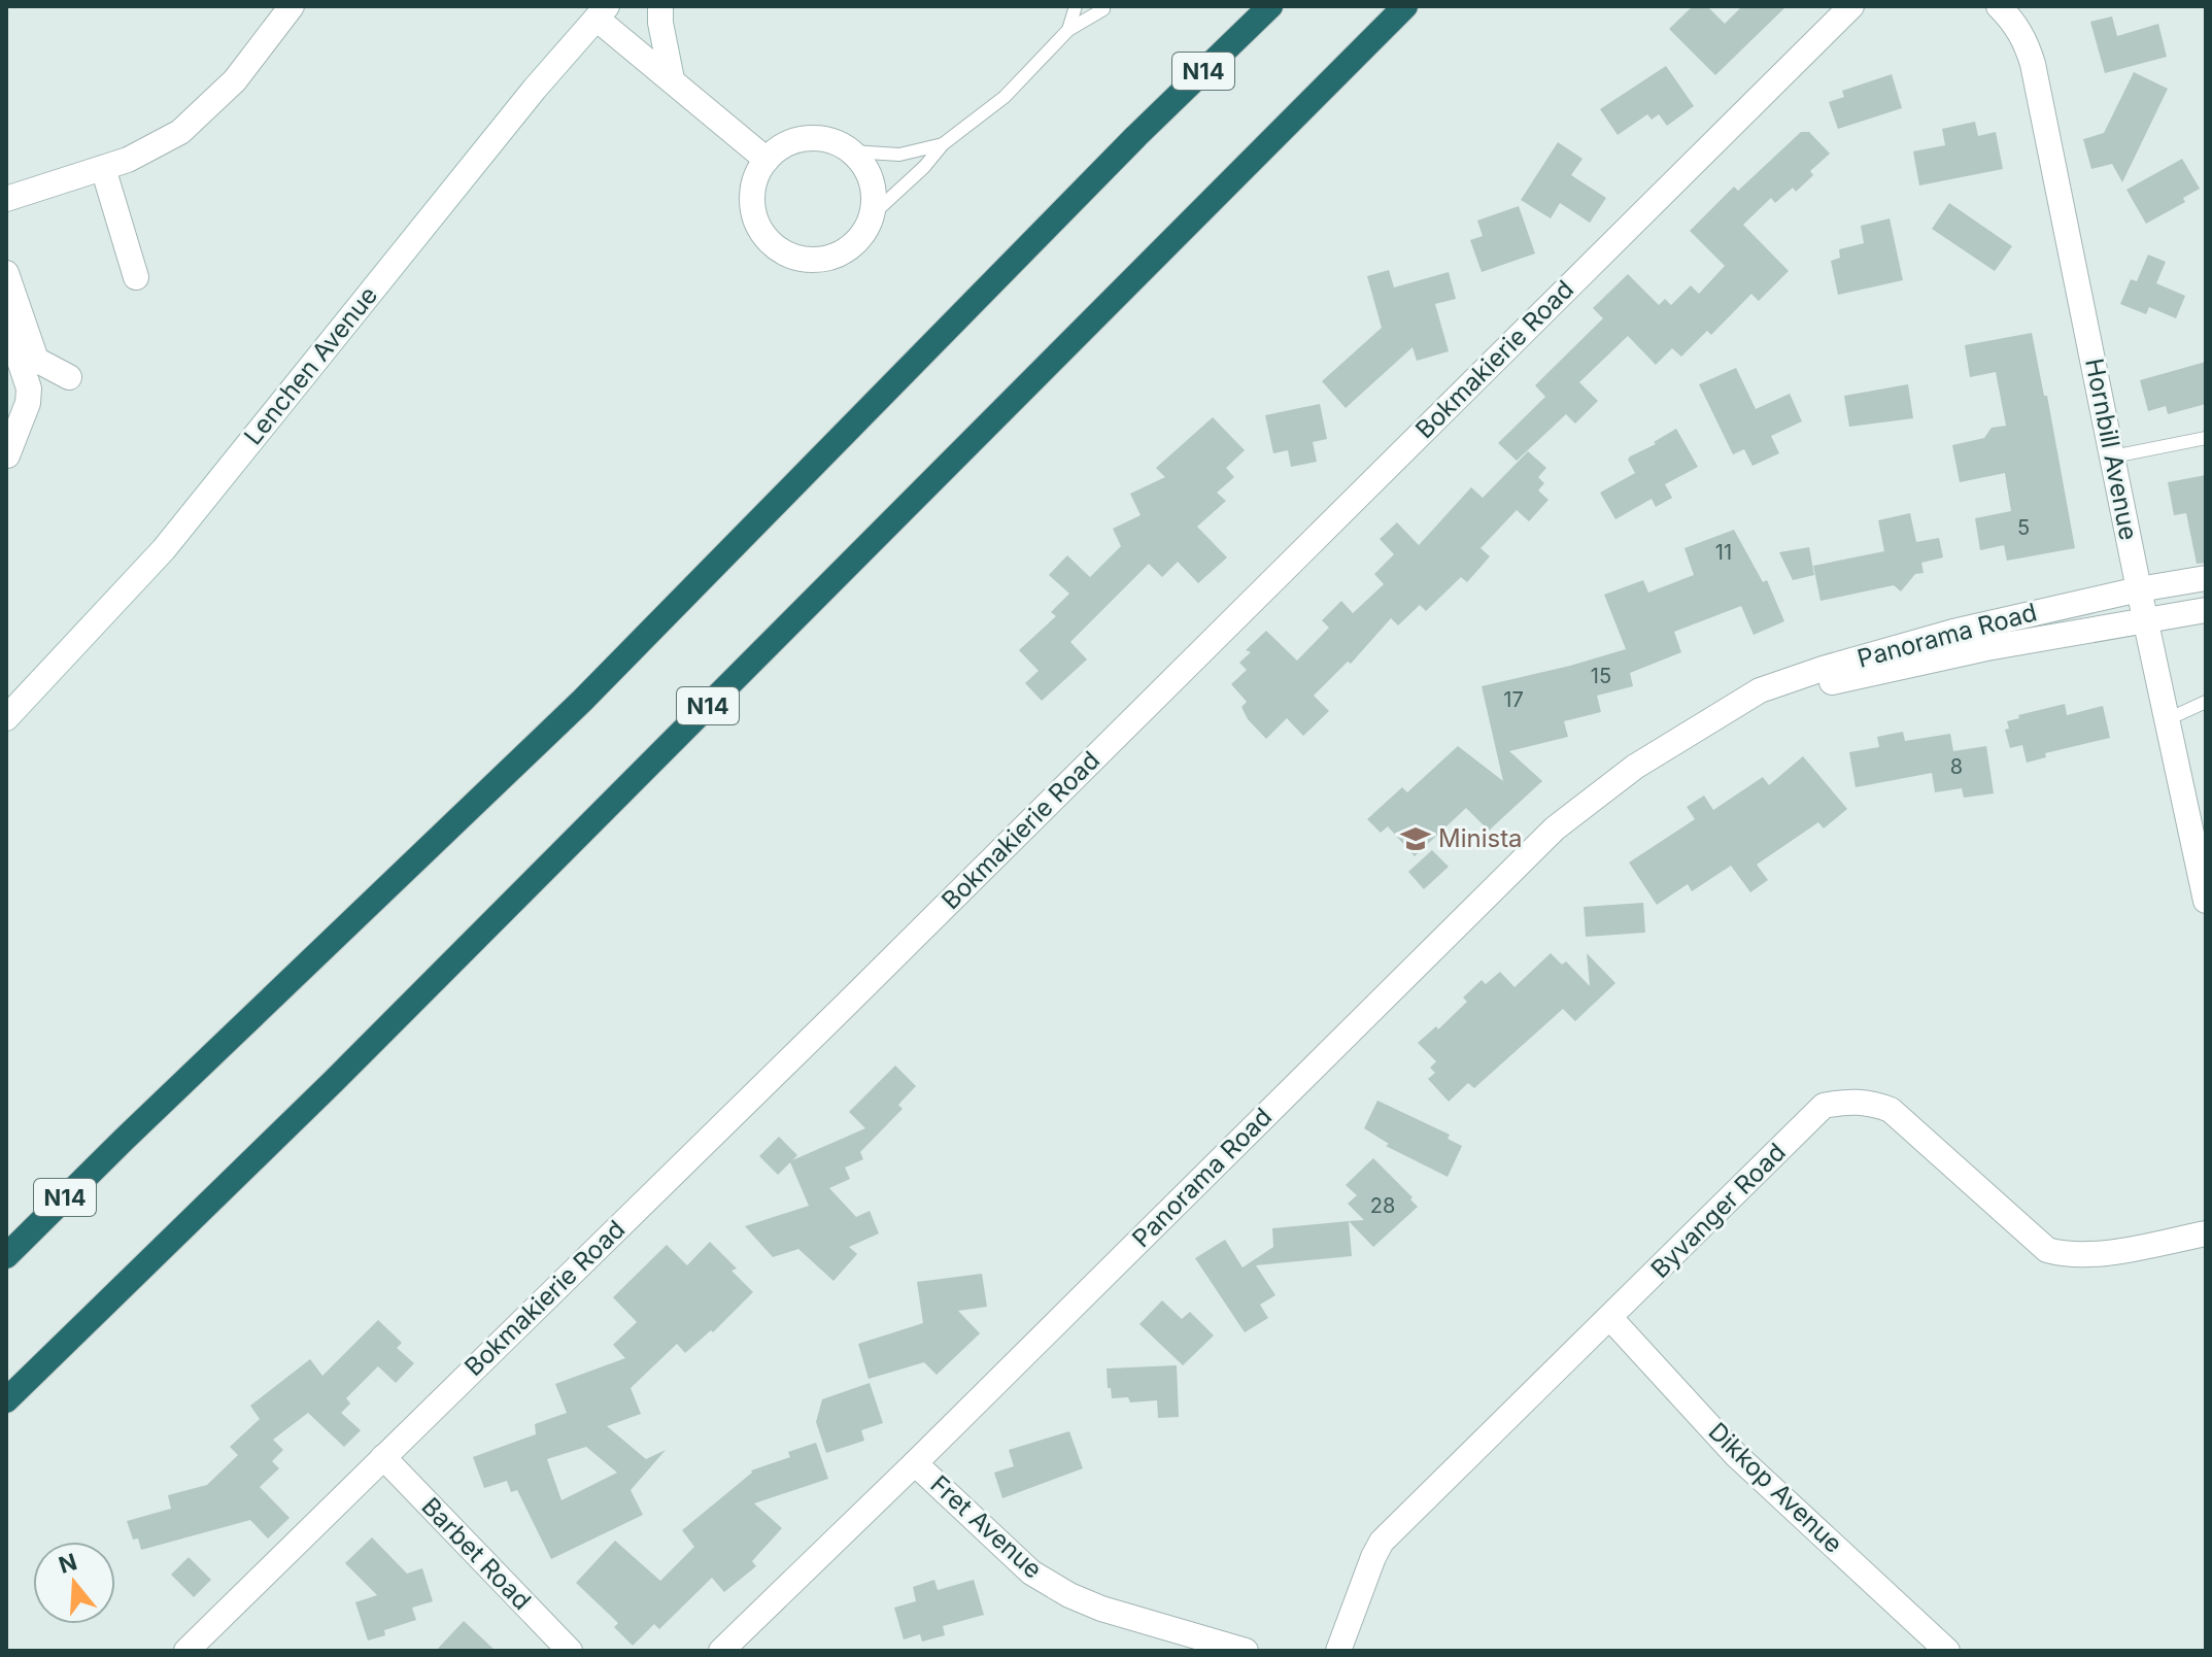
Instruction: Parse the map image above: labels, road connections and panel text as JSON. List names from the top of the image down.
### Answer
{
  "streets": {
    "highway": ["N14"],
    "street": [
      "Bokmakierie Road",
      "Lenchen Avenue",
      "Hornbill Avenue",
      "Panorama Road",
      "Byvanger Road",
      "Dikkop Avenue",
      "Fret Avenue",
      "Barbet Road"
    ]
  },
  "crossings": [
    ["Bokmakierie Road", "Barbet Road"],
    ["Hornbill Avenue", "Panorama Road"],
    ["Panorama Road", "Fret Avenue"],
    ["Byvanger Road", "Dikkop Avenue"]
  ],
  "places": {
    "school or university": ["Minista"]
  },
  "house_numbers": [
    "5",
    "11",
    "15",
    "17",
    "8",
    "28"
  ],
  "north": "top"
}
